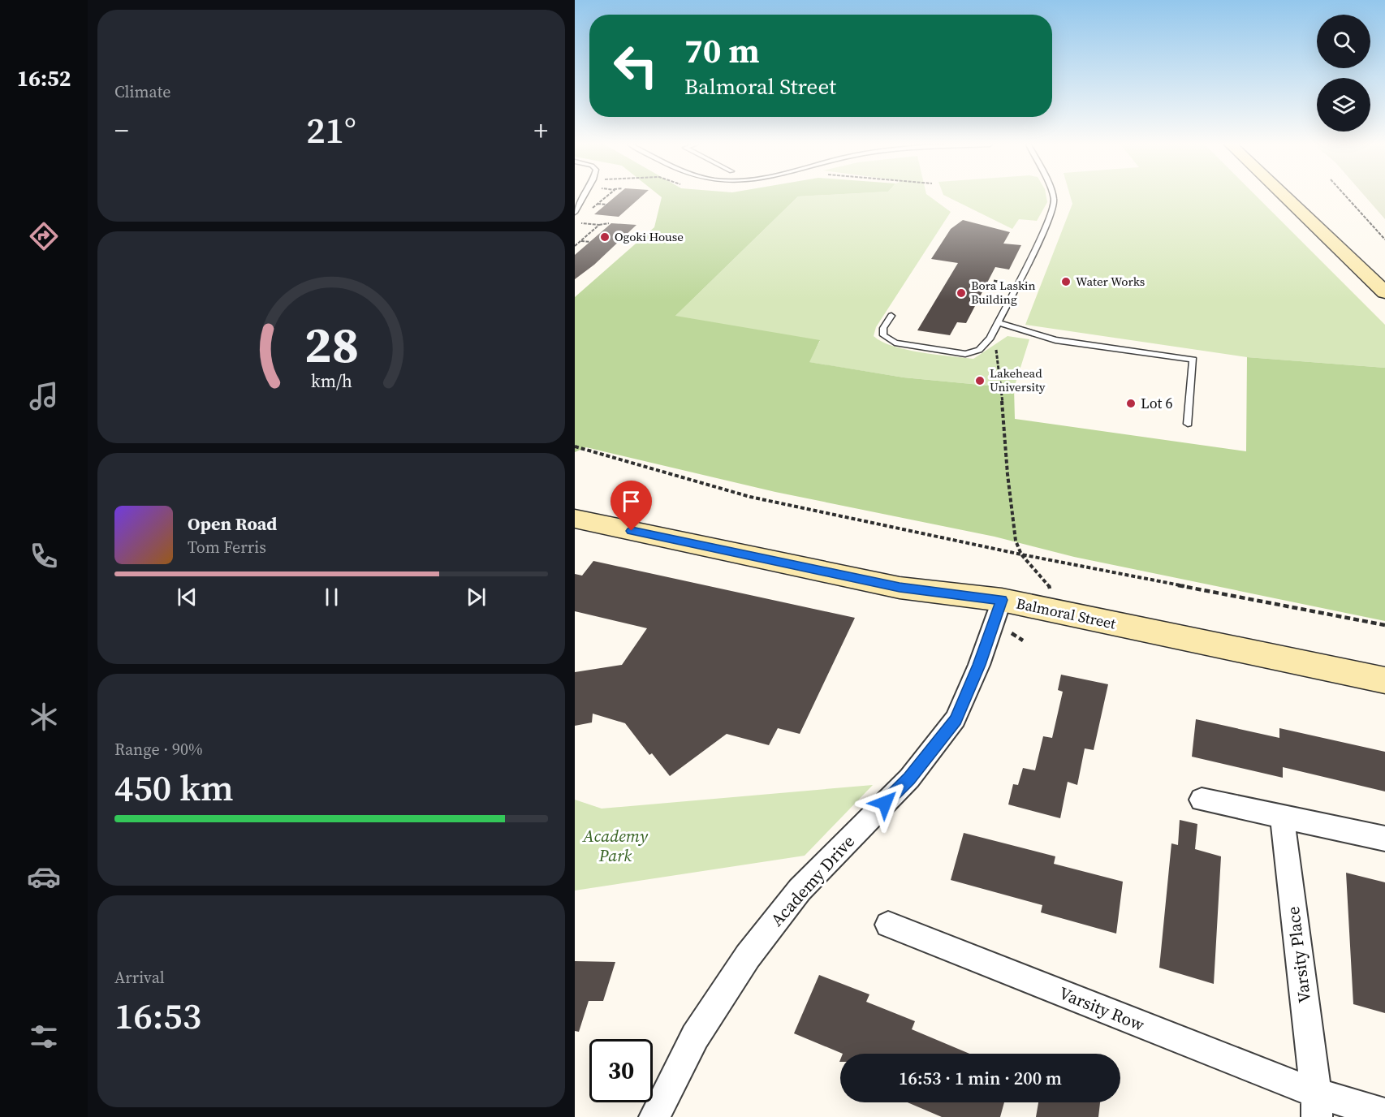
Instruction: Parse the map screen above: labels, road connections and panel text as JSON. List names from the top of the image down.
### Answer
{
  "streets": {
    "main road": ["Balmoral Street"],
    "street": ["Academy Drive", "Varsity Place", "Varsity Row"]
  },
  "crossings": [
    ["Balmoral Street", "Academy Drive"],
    ["Varsity Place", "Varsity Row"]
  ],
  "parks": ["Academy Park"],
  "places": [
    "Ogoki House",
    "Water Works",
    "Bora Laskin Building",
    "Lakehead University",
    "Lot 6"
  ],
  "page": {
    "tabs": "16:52",
    "tile": [
      "Climate",
      ["Range · 90%", "450 km"],
      ["Arrival", "16:53"]
    ],
    "turn": ["70 m", "Balmoral Street"],
    "heat": ["−", "21°", "+"],
    "song": ["Open Road", "Tom Ferris"],
    "limit": "30",
    "trip": "16:53 · 1 min · 200 m",
    "gauge": ["28", "km/h"]
  }
}
